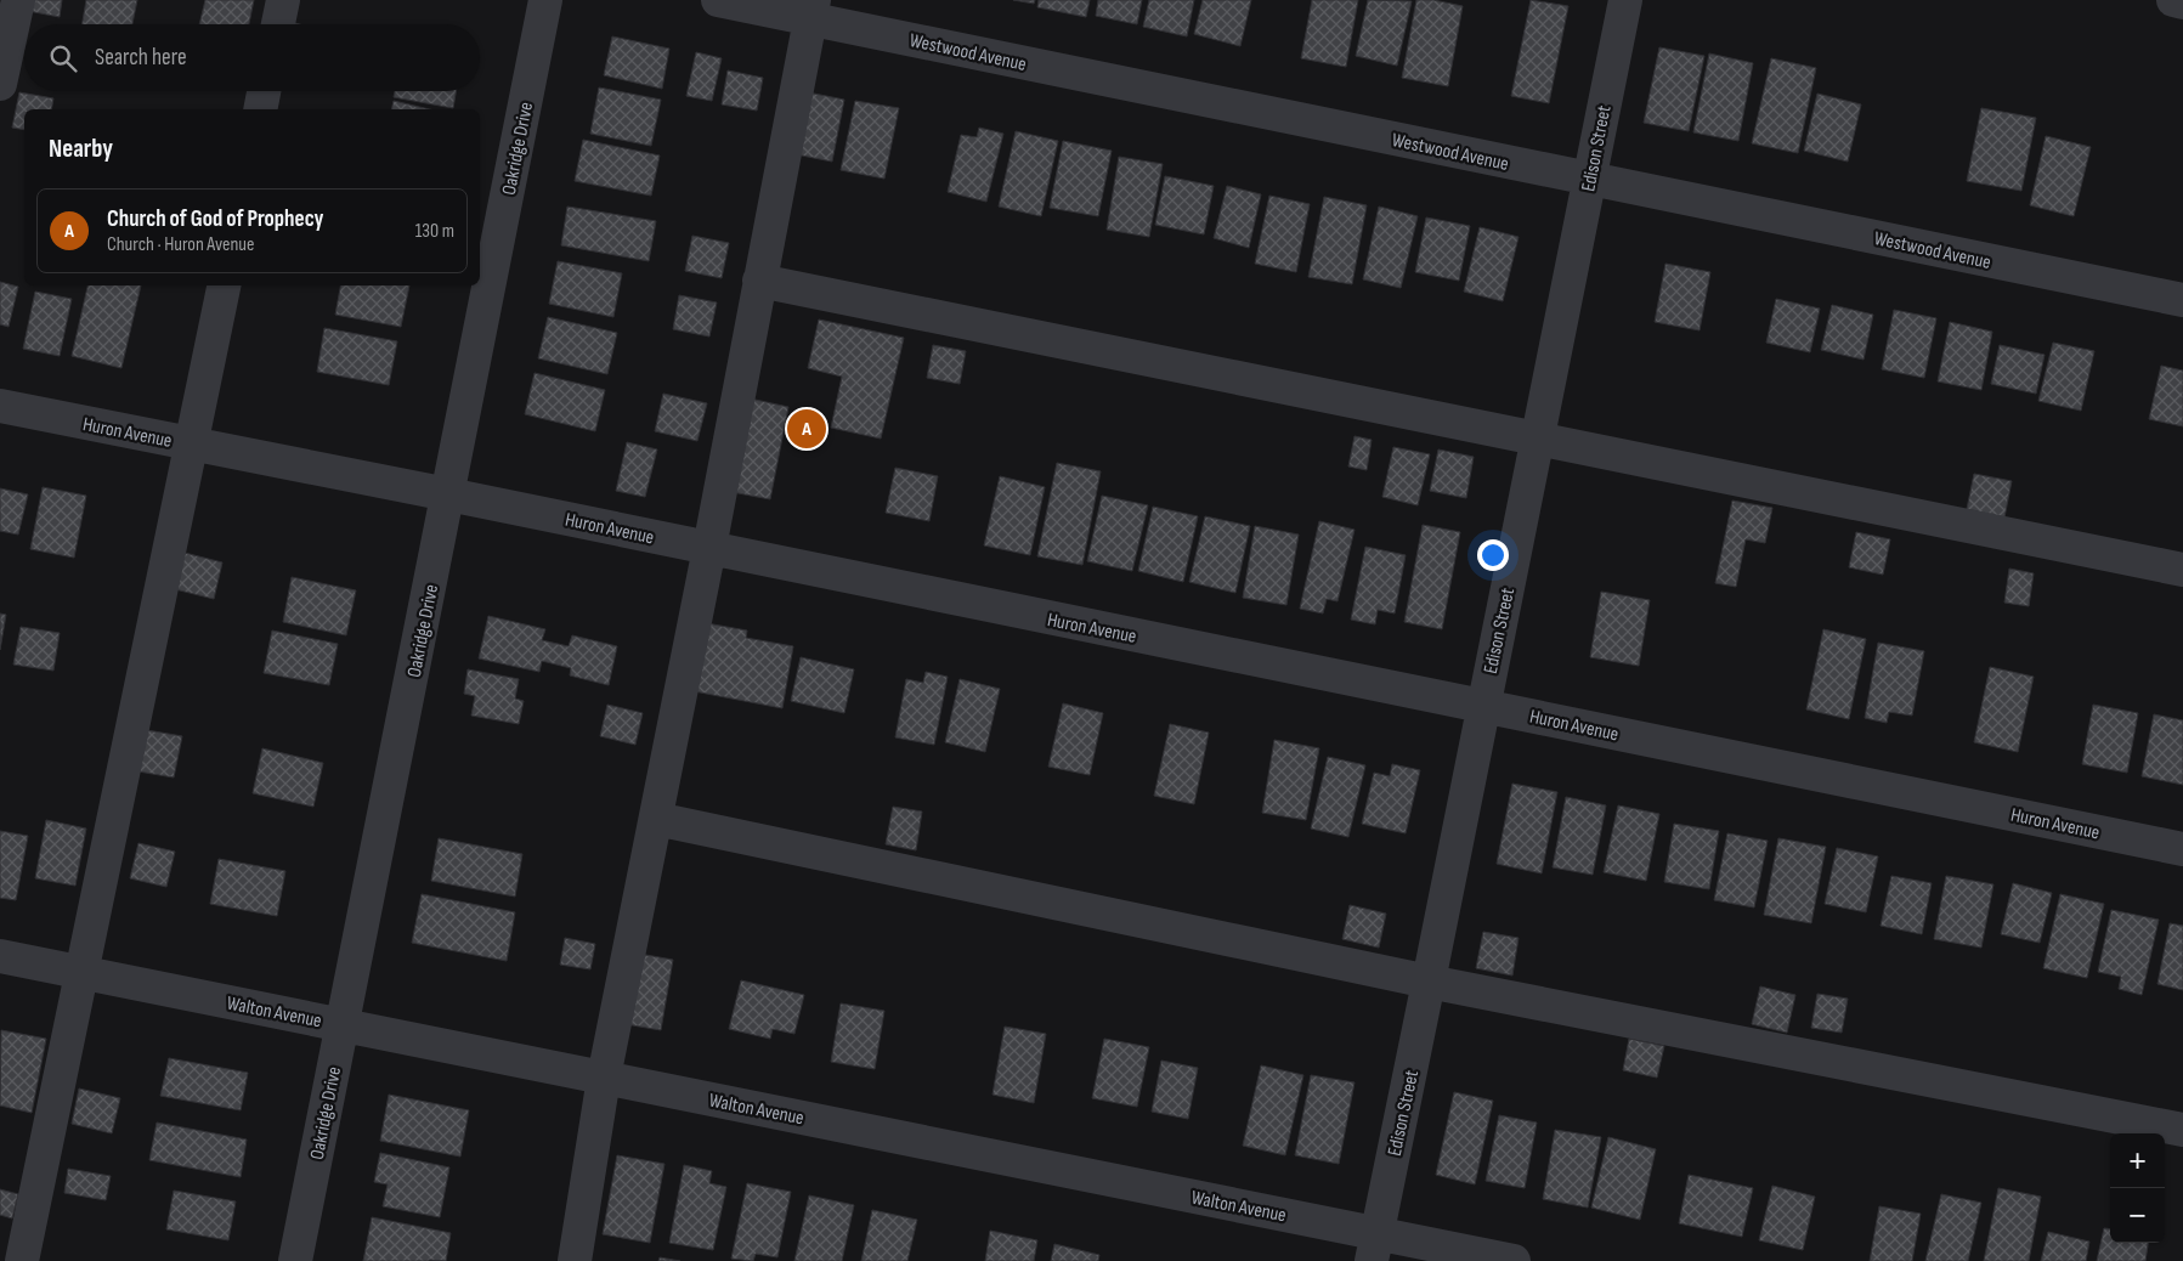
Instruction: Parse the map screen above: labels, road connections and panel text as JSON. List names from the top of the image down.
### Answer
{
  "streets": {
    "street": [
      "Westwood Avenue",
      "Oakridge Drive",
      "Edison Street",
      "Huron Avenue",
      "Walton Avenue"
    ]
  },
  "crossings": [
    ["Westwood Avenue", "Edison Street"],
    ["Oakridge Drive", "Huron Avenue"],
    ["Oakridge Drive", "Walton Avenue"],
    ["Edison Street", "Huron Avenue"],
    ["Edison Street", "Walton Avenue"]
  ],
  "page": {
    "search": "Search here",
    "heading": "Nearby",
    "list": [
      {
        "mark": "A",
        "name": "Church of God of Prophecy",
        "note": "Church · Huron Avenue",
        "value": "130 m"
      }
    ],
    "pins": "A",
    "map_buttons": ["+", "−"]
  }
}
